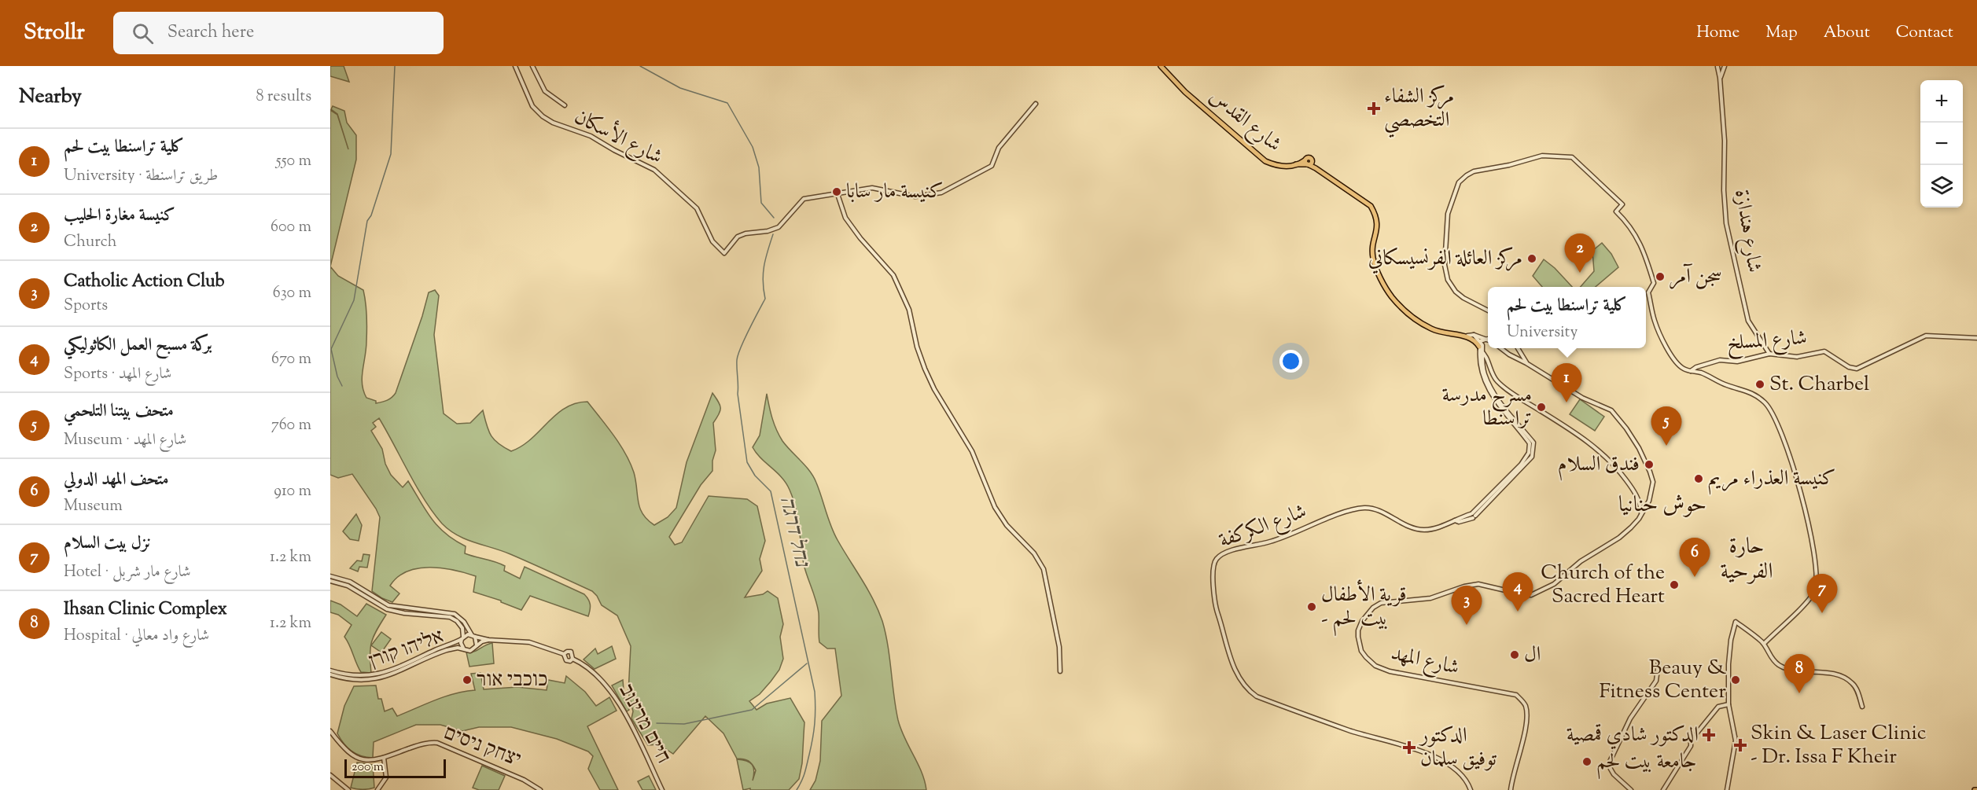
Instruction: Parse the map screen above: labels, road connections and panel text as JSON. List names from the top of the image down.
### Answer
{
  "streets": {
    "main road": ["شارع القدس"],
    "street": [
      "شارع الأسكان",
      "شارع هندازة",
      "شارع المسلخ",
      "شارع الكركفة",
      "אליהו קורן",
      "شارع المهد",
      "חיים מרינוב",
      "יצחק ניסים"
    ]
  },
  "crossings": [
    ["شارع هندازة", "شارع المسلخ"],
    ["אליהו קורן", "חיים מרינוב"]
  ],
  "districts": ["حوش حنانيا", "حارة الفرحية"],
  "water": ["נחל דרגה"],
  "places": {
    "health": [
      "مركز الشفاء التخصصي",
      "الدكتور شادي قمصية",
      "Skin & Laser Clinic - Dr. Issa F Kheir",
      "الدكتور توفيق سلمان"
    ],
    "other": [
      "كنيسة مار سابا",
      "مركز العائلة الفرنسيسكاني",
      "سجن آمر",
      "St. Charbel",
      "مسرح مدرسة تراسنطا",
      "فندق السلام",
      "كنيسة العذراء مريم",
      "Church of the Sacred Heart",
      "قرية الأطفال - بيت لحم",
      "ال",
      "כוכבי אור",
      "Beauy & Fitness Center",
      "جامعة بيت لحم"
    ]
  },
  "scale_bar": "200 m",
  "page": {
    "header": "Strollr",
    "search": "Search here",
    "nav": [
      "Home",
      "Map",
      "About",
      "Contact"
    ],
    "heading": ["Nearby", "8 results"],
    "map_buttons": ["+", "−"],
    "list": [
      {
        "mark": "1",
        "name": "كلية تراسنطا بيت لحم",
        "note": "University · طريق تراسنطة",
        "value": "550 m"
      },
      {
        "mark": "2",
        "name": "كنيسة مغارة الحليب",
        "note": "Church",
        "value": "600 m"
      },
      {
        "mark": "3",
        "name": "Catholic Action Club",
        "note": "Sports",
        "value": "630 m"
      },
      {
        "mark": "4",
        "name": "بركة مسبح العمل الكاثوليكي",
        "note": "Sports · شارع المهد",
        "value": "670 m"
      },
      {
        "mark": "5",
        "name": "متحف بيتنا التلحمي",
        "note": "Museum · شارع المهد",
        "value": "760 m"
      },
      {
        "mark": "6",
        "name": "متحف المهد الدولي",
        "note": "Museum",
        "value": "910 m"
      },
      {
        "mark": "7",
        "name": "نزل بيت السلام",
        "note": "Hotel · شارع مار شربل",
        "value": "1.2 km"
      },
      {
        "mark": "8",
        "name": "Ihsan Clinic Complex",
        "note": "Hospital · شارع واد معالي",
        "value": "1.2 km"
      }
    ],
    "pins": [
      "2",
      "1",
      "5",
      "6",
      "4",
      "7",
      "3",
      "8"
    ],
    "popup": ["كلية تراسنطا بيت لحم", "University"],
    "scale": "200 m"
  }
}
